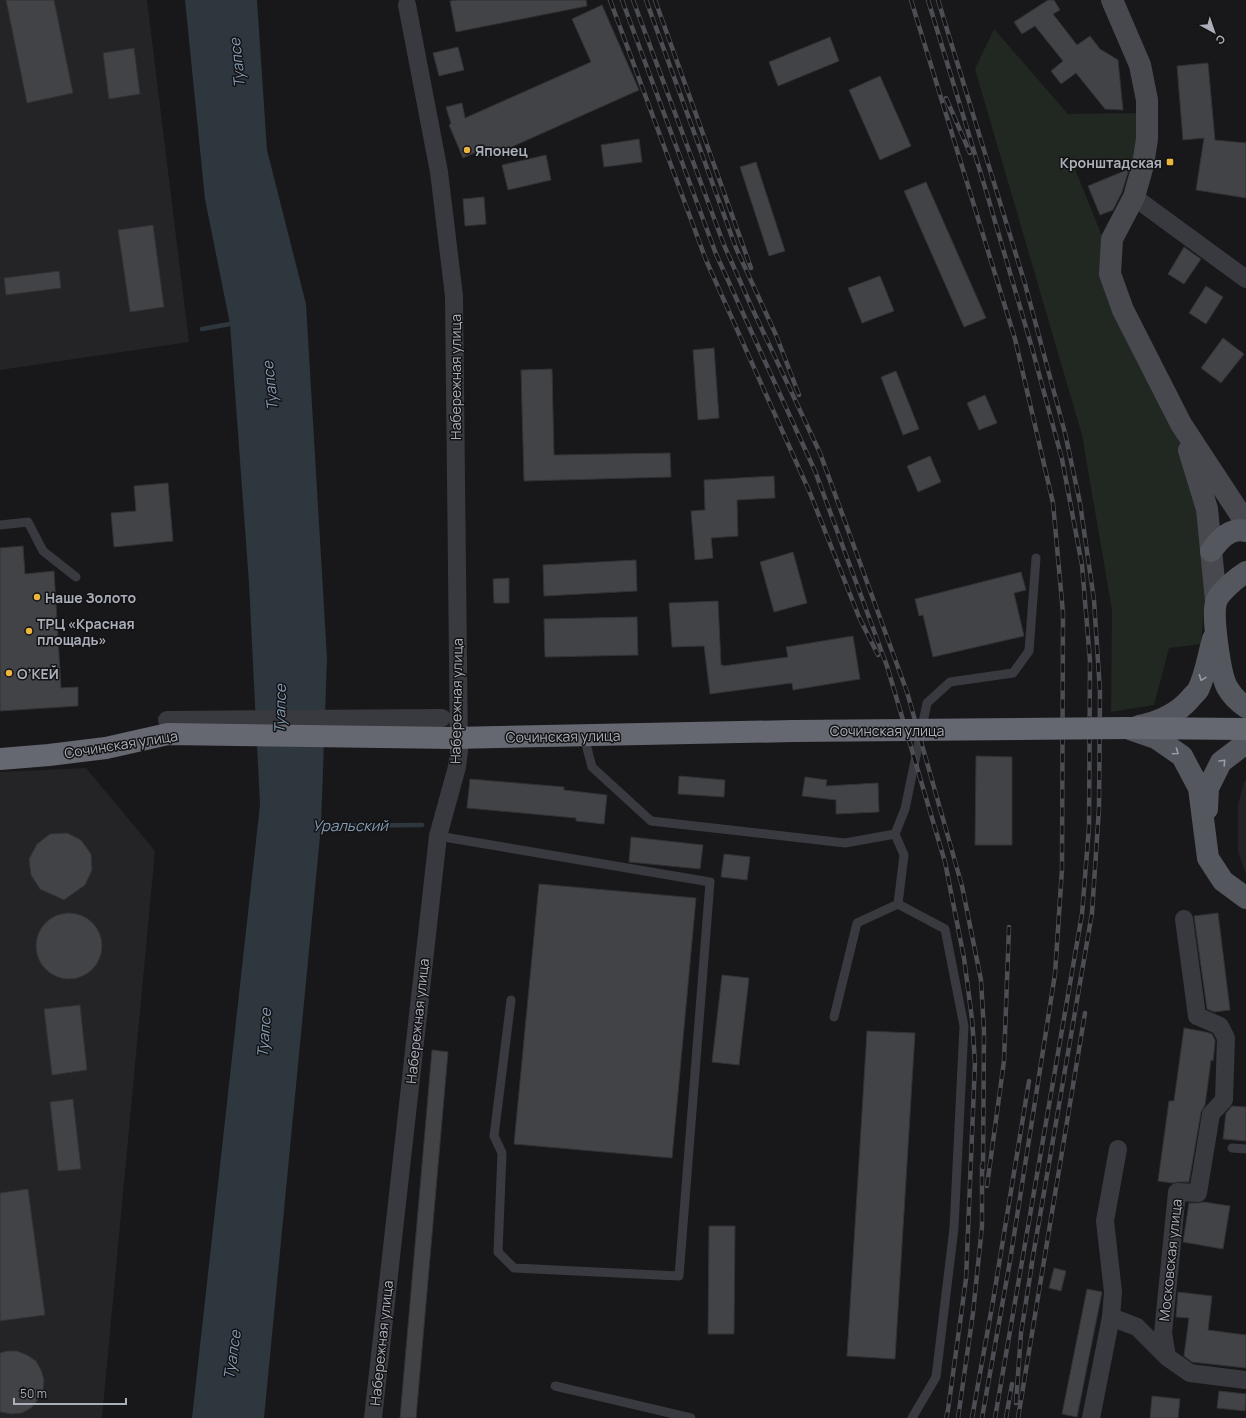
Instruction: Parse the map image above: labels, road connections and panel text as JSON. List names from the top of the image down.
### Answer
{
  "streets": {
    "highway": ["Сочинская улица"],
    "street": ["Набережная улица", "Московская улица"]
  },
  "crossings": [
    ["Набережная улица", "Сочинская улица"]
  ],
  "water": ["Туапсе", "Уральский"],
  "places": {
    "other": [
      "Японец",
      "Наше Золото",
      "ТРЦ «Красная площадь»",
      "О’КЕЙ"
    ],
    "transit": ["Кронштадская"]
  },
  "scale_bar": "50 m",
  "north": "bottom right"
}
